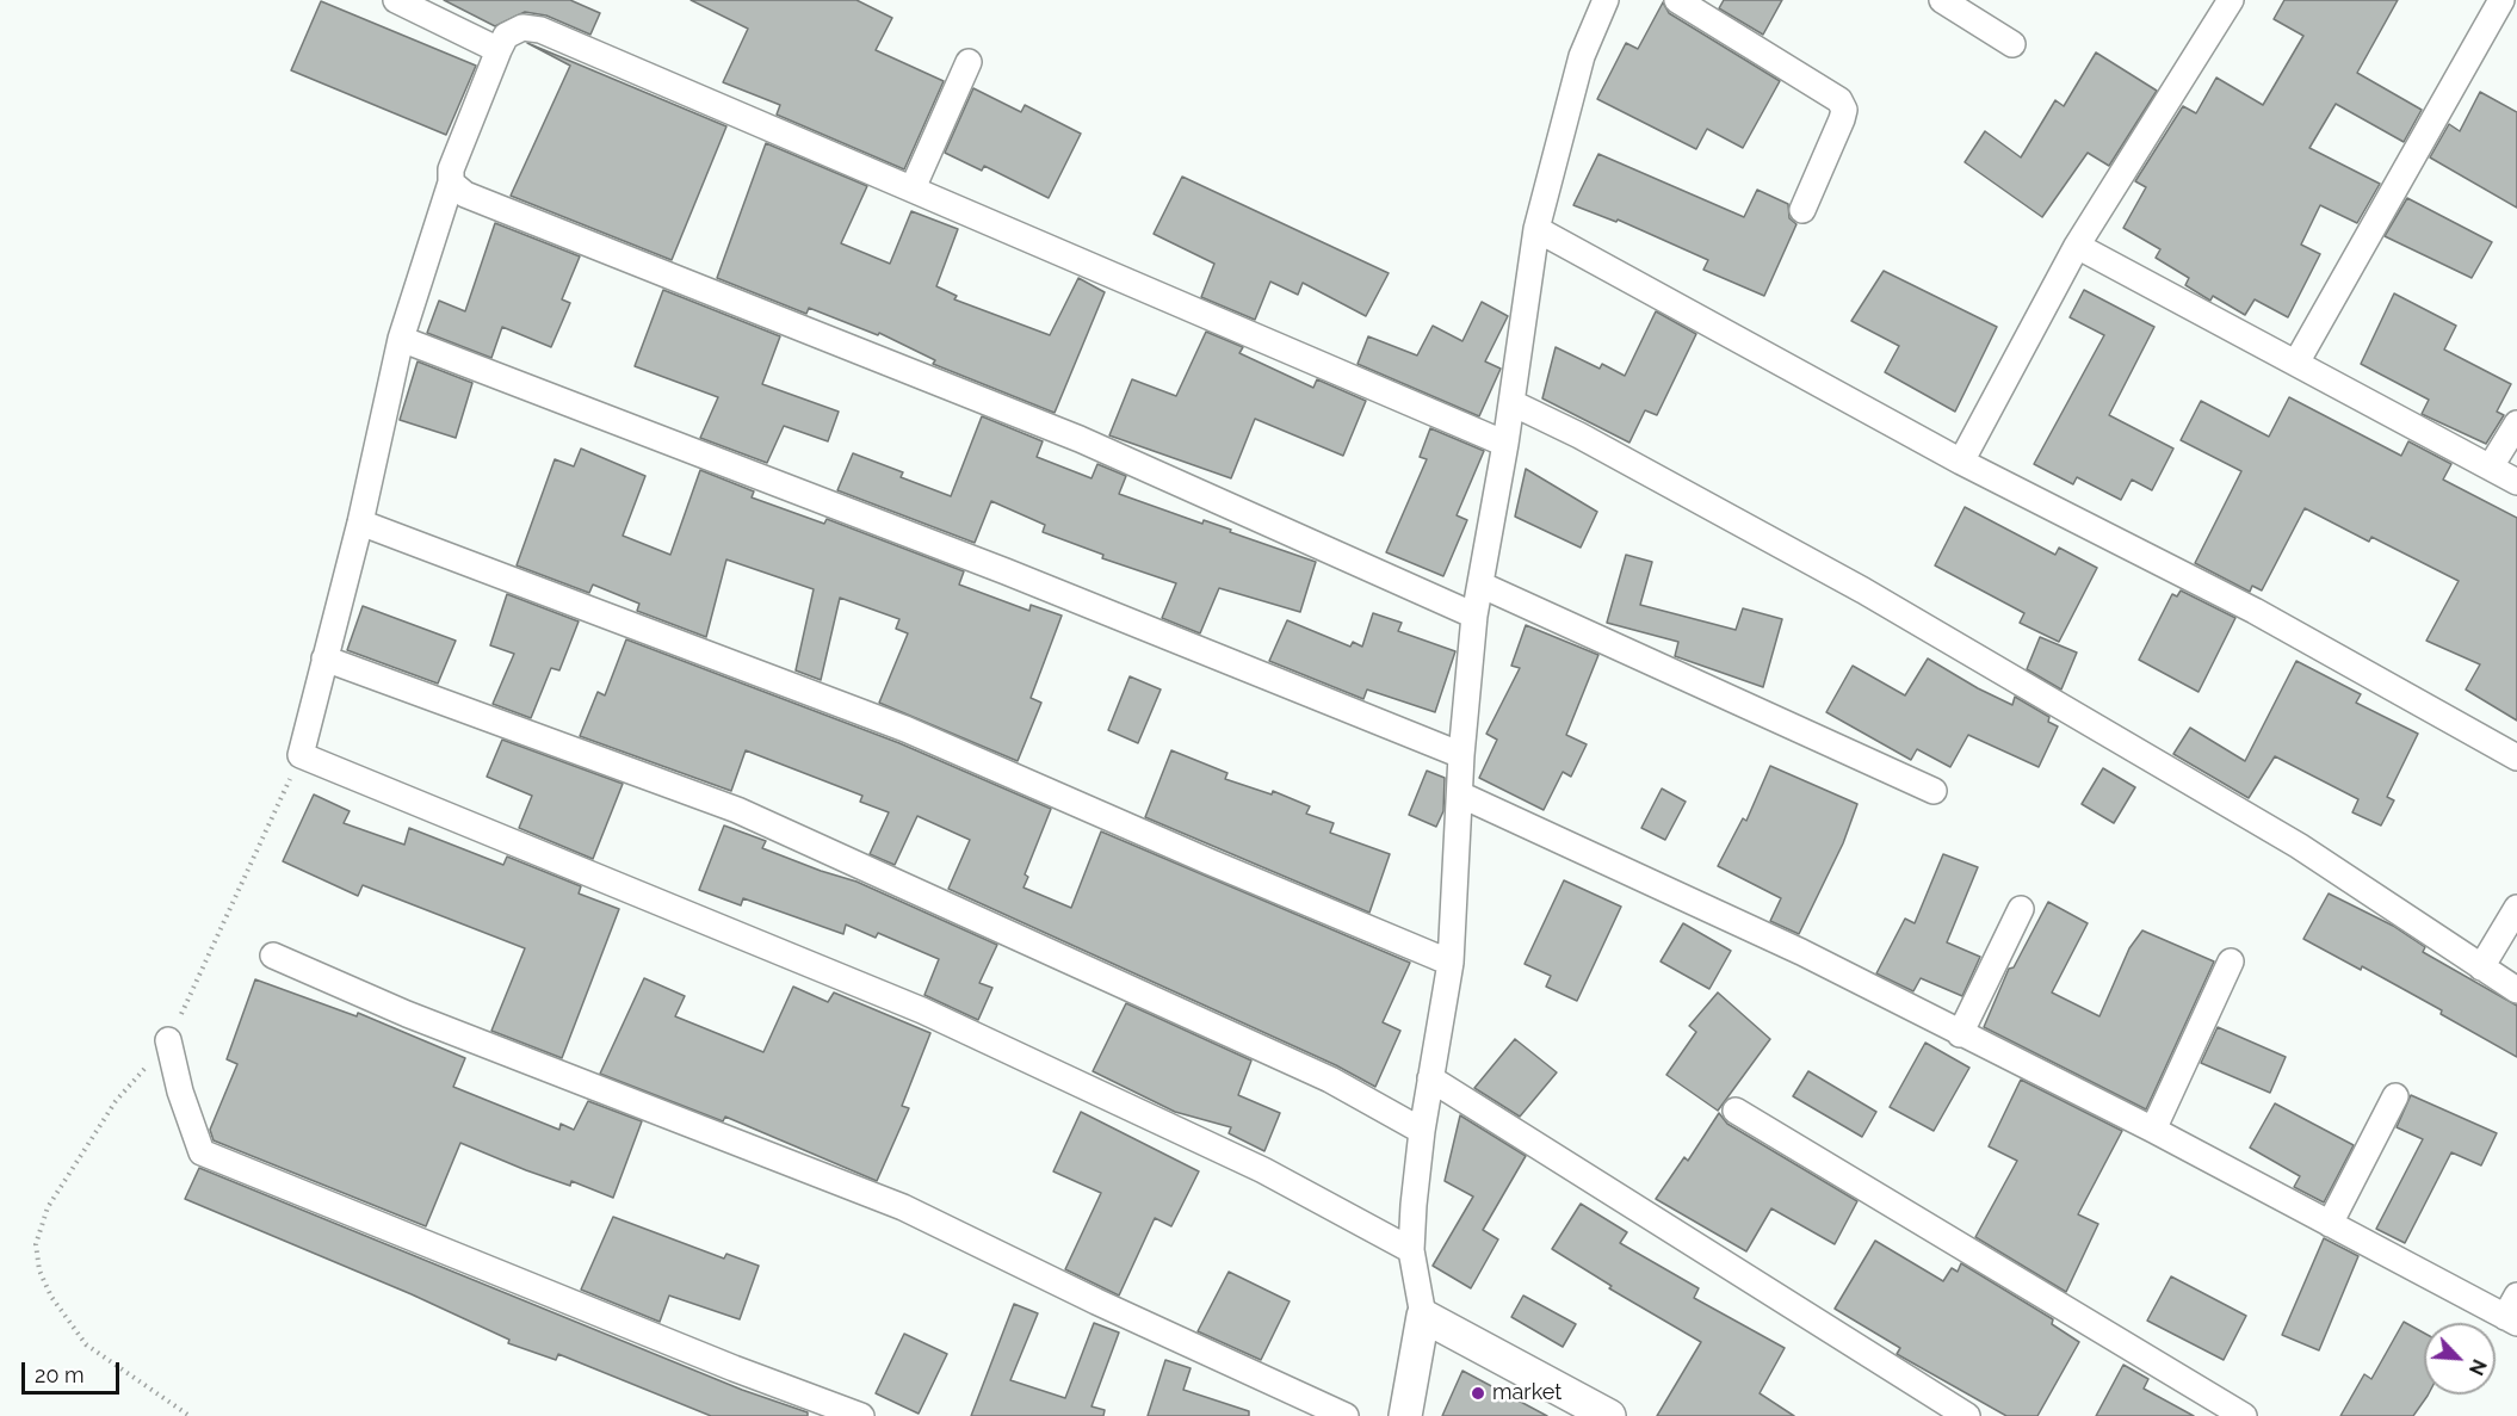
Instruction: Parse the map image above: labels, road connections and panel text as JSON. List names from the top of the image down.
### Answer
{
  "places": ["market"],
  "scale_bar": "20 m",
  "north": "bottom right"
}
